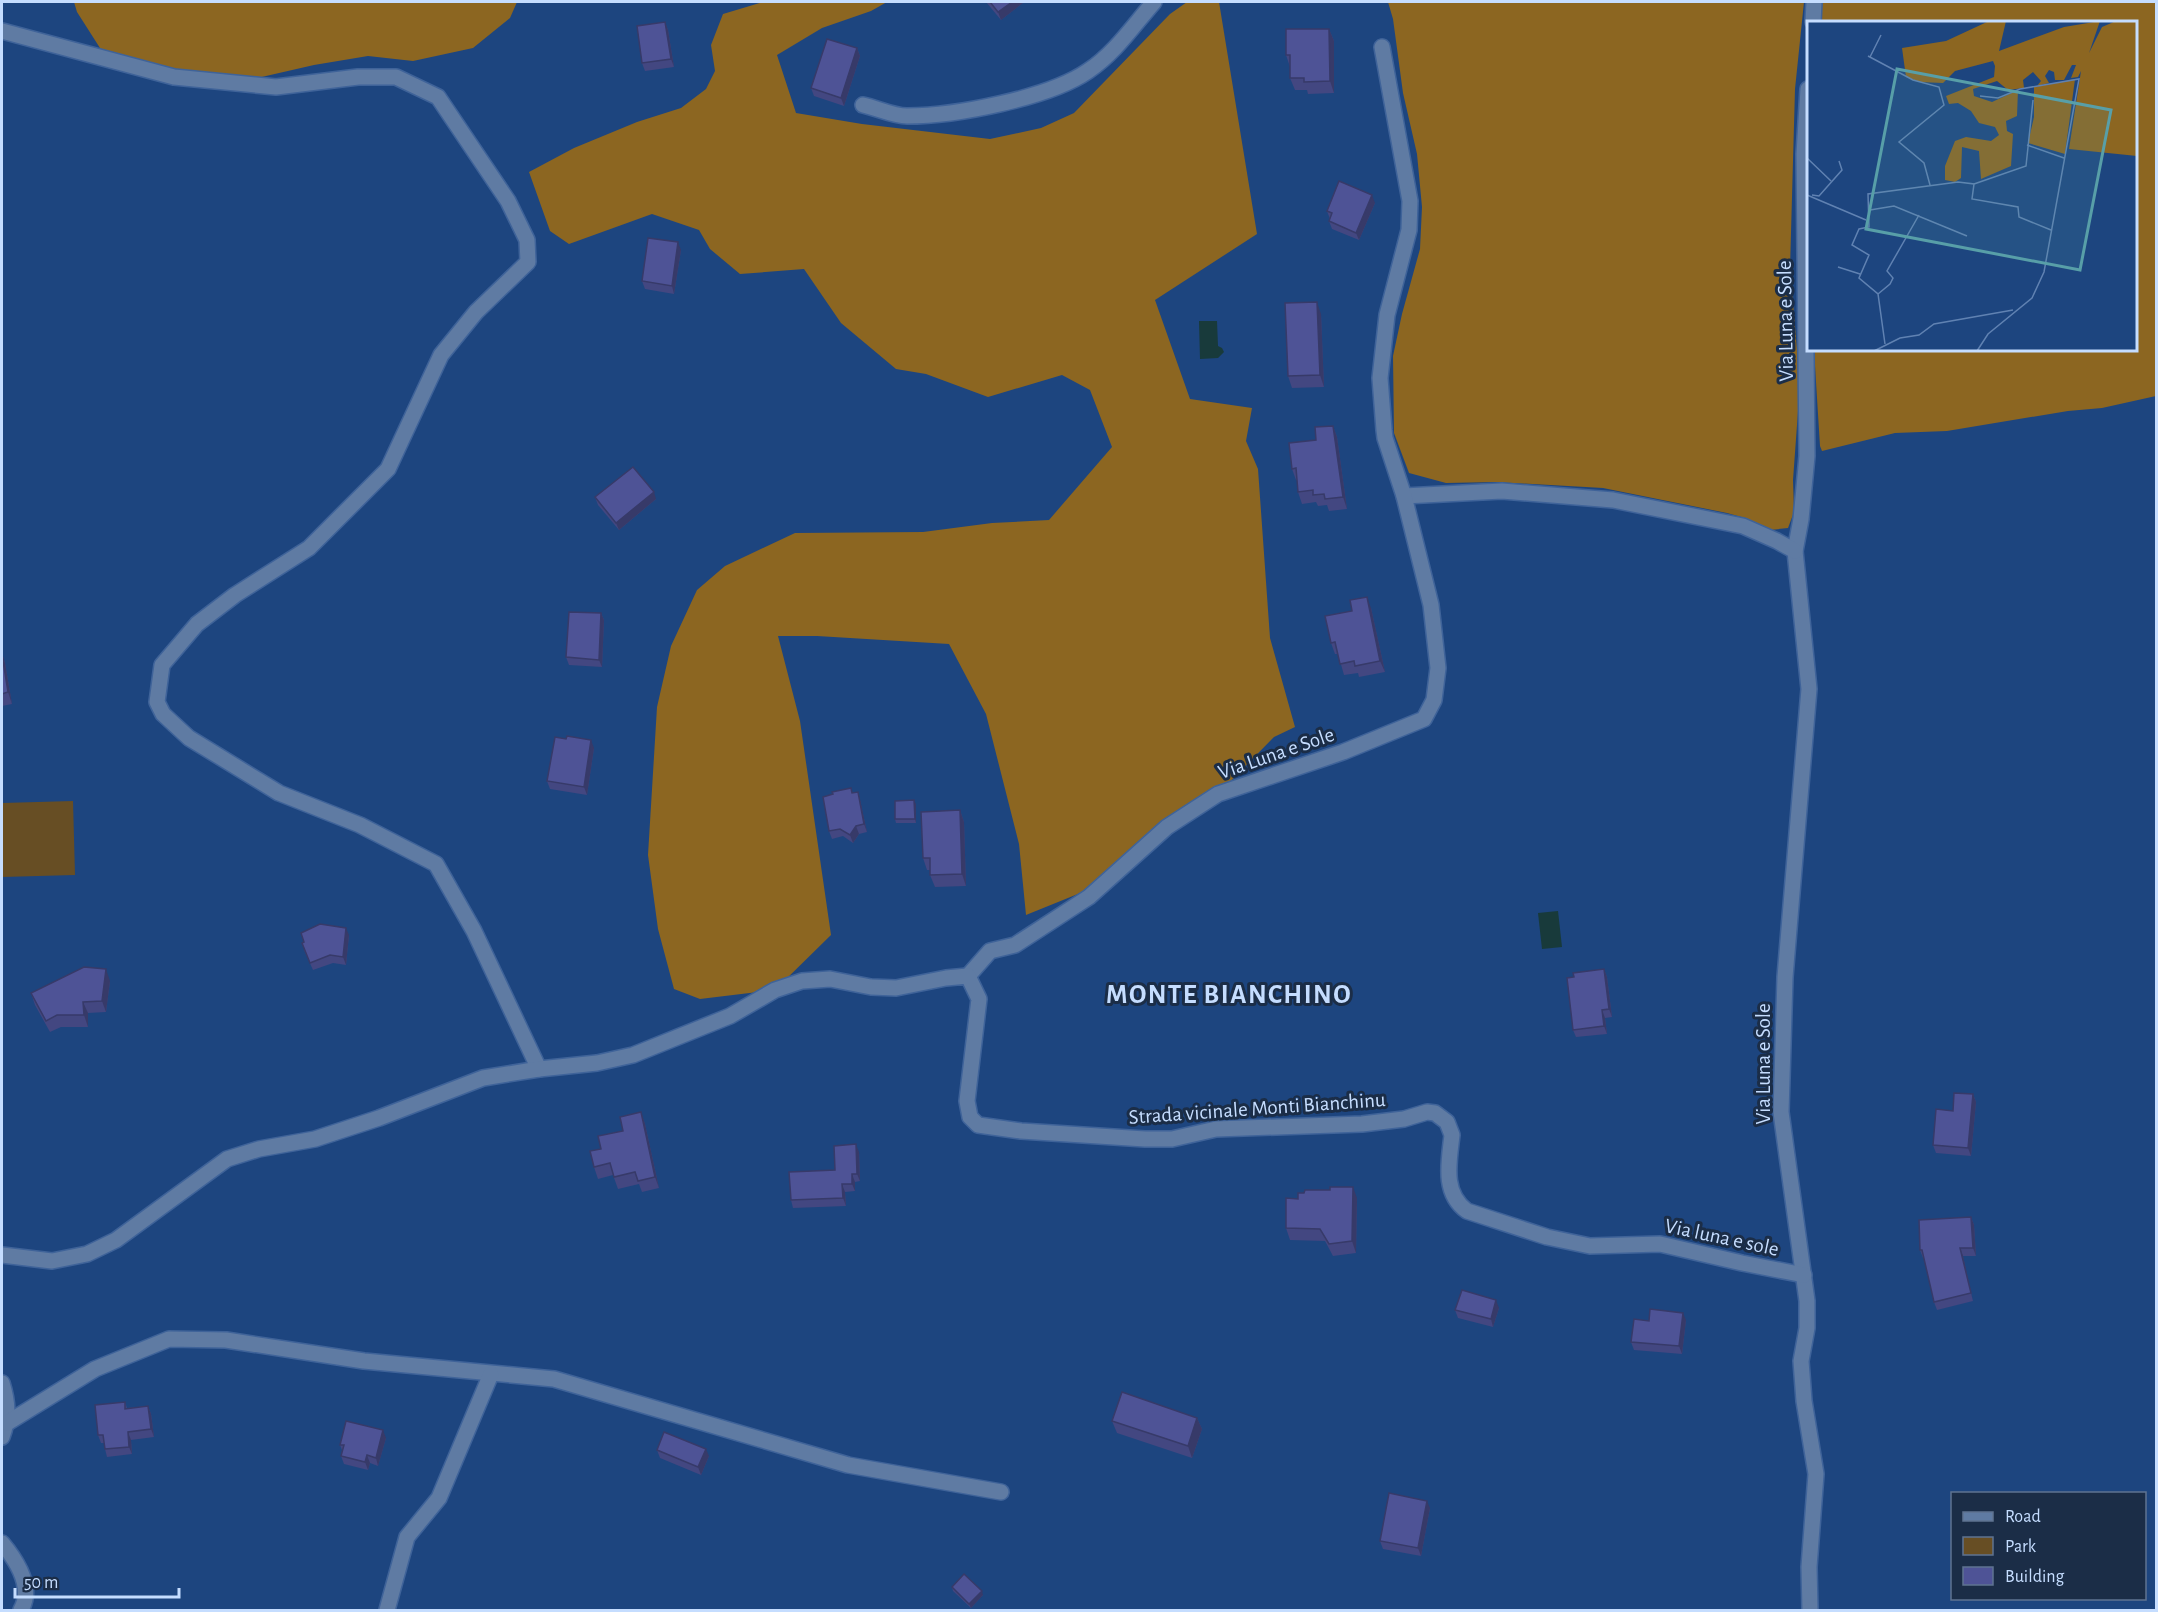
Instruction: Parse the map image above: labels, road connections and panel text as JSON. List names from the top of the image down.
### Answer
{
  "streets": {
    "street": ["Via Luna e Sole", "Strada vicinale Monti Bianchinu", "Via luna e sole"]
  },
  "crossings": [
    ["Via Luna e Sole", "Strada vicinale Monti Bianchinu"],
    ["Via Luna e Sole", "Via luna e sole"],
    ["Strada vicinale Monti Bianchinu", "Via luna e sole"]
  ],
  "districts": ["MONTE BIANCHINO"],
  "legend": ["Road", "Park", "Building"],
  "scale_bar": "50 m"
}
